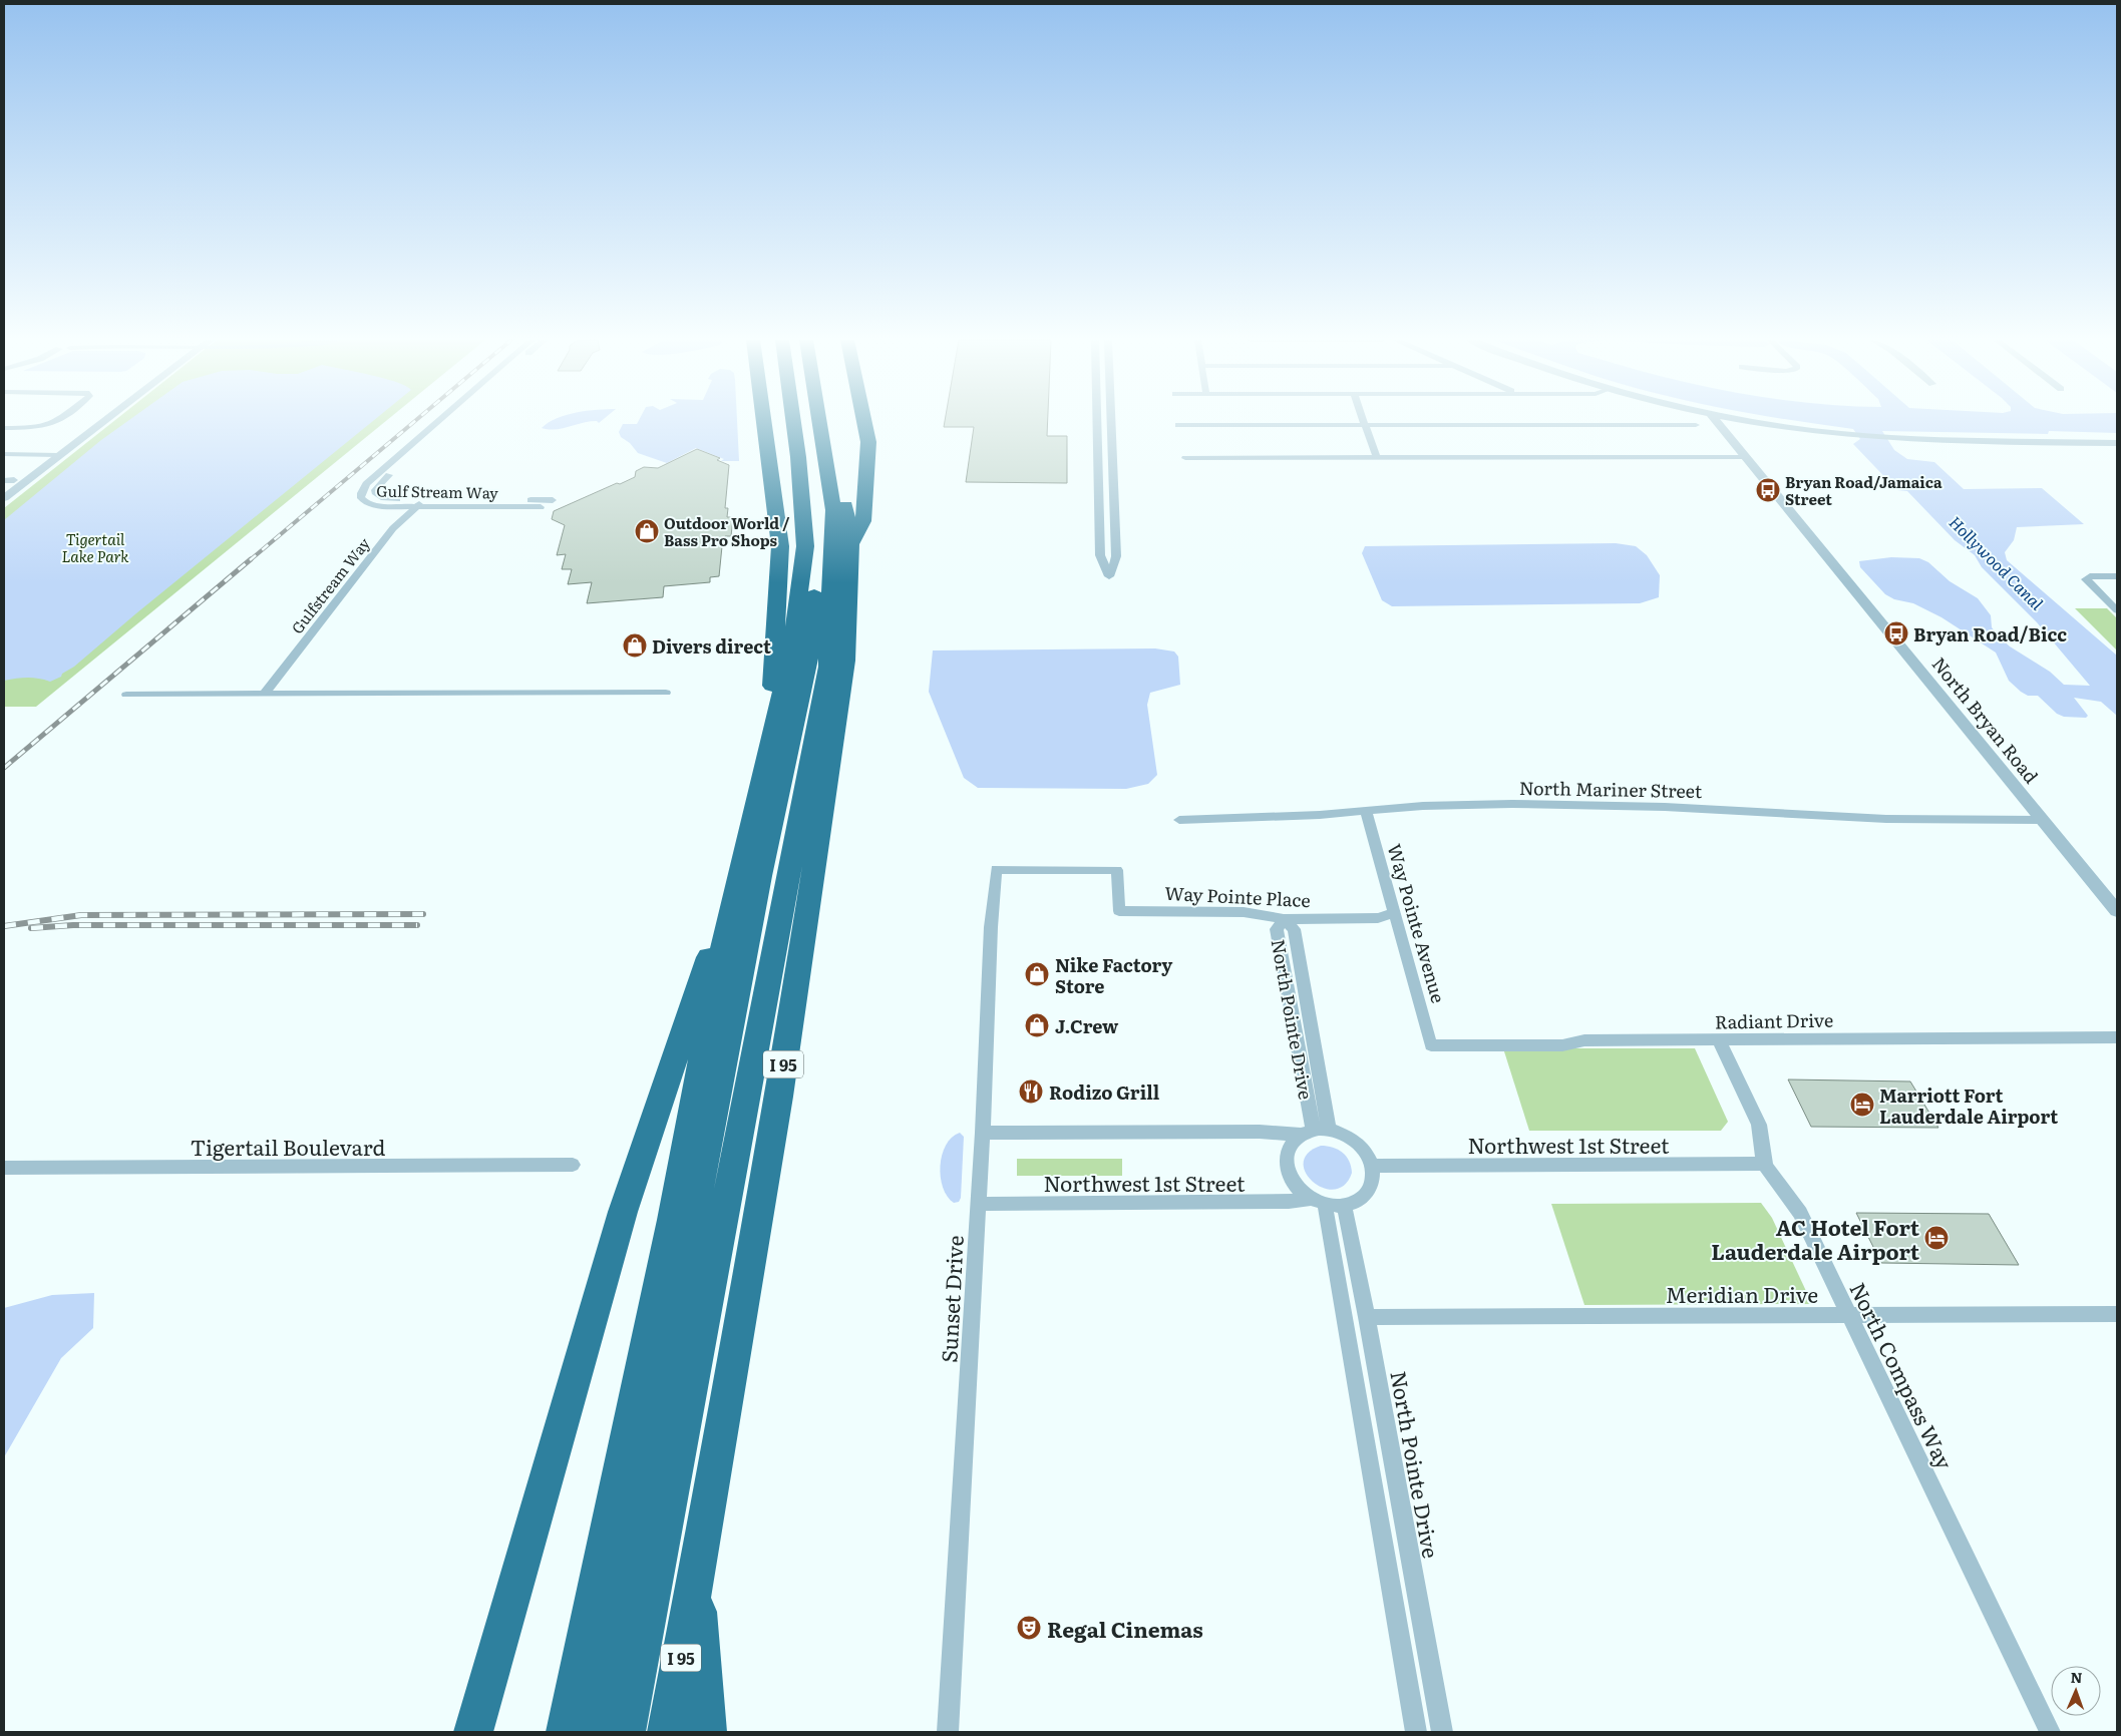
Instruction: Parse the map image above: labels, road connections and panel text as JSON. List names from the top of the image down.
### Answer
{
  "streets": {
    "highway": ["I 95"],
    "street": [
      "Gulf Stream Way",
      "Gulfstream Way",
      "North Bryan Road",
      "North Mariner Street",
      "Way Pointe Place",
      "Way Pointe Avenue",
      "North Pointe Drive",
      "Radiant Drive",
      "Northwest 1st Street",
      "Tigertail Boulevard",
      "Meridian Drive",
      "Sunset Drive",
      "North Compass Way"
    ]
  },
  "crossings": [
    ["Gulf Stream Way", "Gulfstream Way"],
    ["North Bryan Road", "North Mariner Street"],
    ["North Mariner Street", "Way Pointe Avenue"],
    ["Way Pointe Place", "Way Pointe Avenue"],
    ["Way Pointe Place", "North Pointe Drive"],
    ["Way Pointe Place", "Sunset Drive"],
    ["Way Pointe Avenue", "Radiant Drive"],
    ["North Pointe Drive", "Northwest 1st Street"],
    ["North Pointe Drive", "Meridian Drive"],
    ["Northwest 1st Street", "Sunset Drive"],
    ["Northwest 1st Street", "North Compass Way"],
    ["Meridian Drive", "North Compass Way"]
  ],
  "water": ["Hollywood Canal"],
  "parks": ["Tigertail Lake Park"],
  "places": {
    "bus stop": ["Bryan Road/Jamaica Street", "Bryan Road/Bicc"],
    "shop": [
      "Outdoor World / Bass Pro Shops",
      "Divers direct",
      "Nike Factory Store",
      "J.Crew"
    ],
    "restaurant": ["Rodizo Grill"],
    "hotel": ["Marriott Fort Lauderdale Airport", "AC Hotel Fort Lauderdale Airport"],
    "theatre": ["Regal Cinemas"]
  },
  "north": "top"
}
